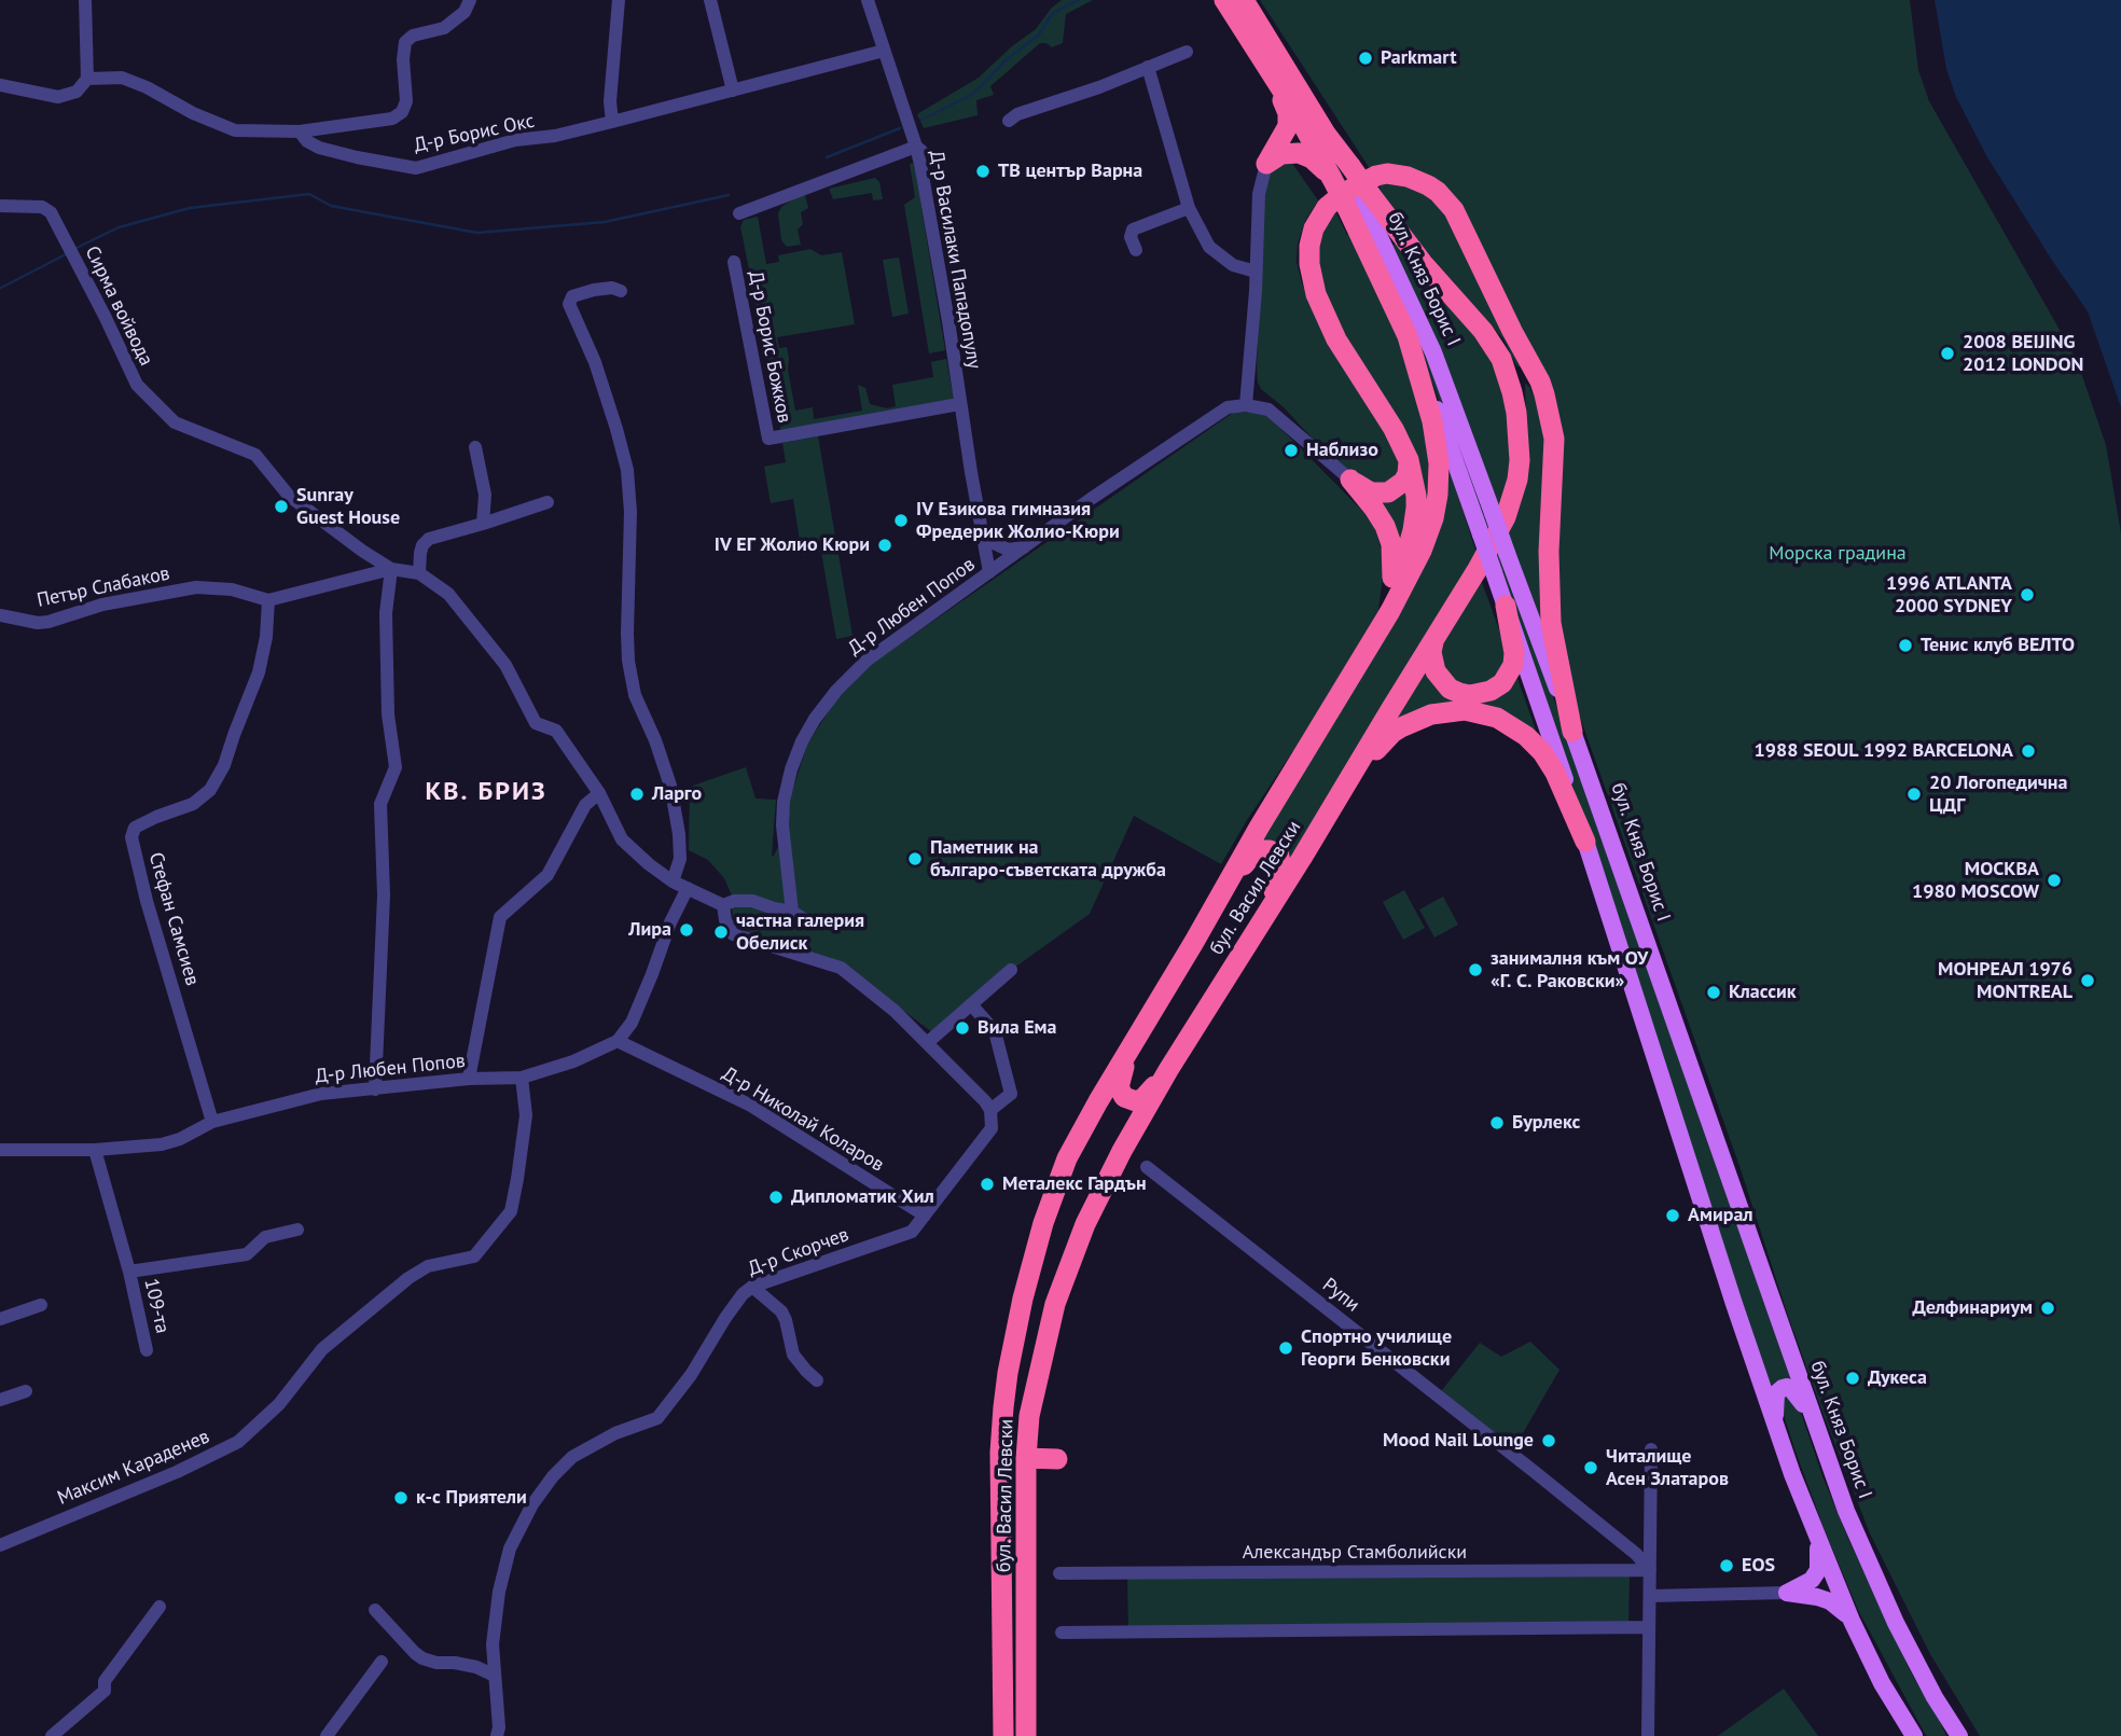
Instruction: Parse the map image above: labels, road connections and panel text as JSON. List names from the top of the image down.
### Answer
{
  "streets": {
    "highway": ["бул. Княз Борис I", "бул. Васил Левски"],
    "street": [
      "Д-р Борис Окс",
      "Д-р Василаки Пападопулу",
      "Сирма войвода",
      "Д-р Борис Божков",
      "Петър Слабаков",
      "Д-р Любен Попов",
      "Стефан Самсиев",
      "Д-р Николай Коларов",
      "Д-р Скорчев",
      "Рупи",
      "109-та",
      "Максим Караденев",
      "Александър Стамболийски"
    ]
  },
  "crossings": [
    ["Д-р Борис Окс", "Д-р Василаки Пападопулу"],
    ["Д-р Василаки Пападопулу", "Д-р Борис Божков"],
    ["Д-р Василаки Пападопулу", "Д-р Любен Попов"],
    ["бул. Княз Борис I", "бул. Васил Левски"],
    ["Петър Слабаков", "Стефан Самсиев"],
    ["Д-р Любен Попов", "Стефан Самсиев"],
    ["Д-р Любен Попов", "Д-р Николай Коларов"],
    ["Д-р Любен Попов", "109-та"],
    ["Д-р Любен Попов", "Максим Караденев"],
    ["Д-р Николай Коларов", "Д-р Скорчев"],
    ["Рупи", "Александър Стамболийски"]
  ],
  "districts": ["КВ. БРИЗ"],
  "parks": ["Морска градина"],
  "places": [
    "Parkmart",
    "ТВ център Варна",
    "2008 BEIJING 2012 LONDON",
    "Наблизо",
    "Sunray Guest House",
    "IV Езикова гимназия Фредерик Жолио-Кюри",
    "IV ЕГ Жолио Кюри",
    "1996 ATLANTA 2000 SYDNEY",
    "Тенис клуб ВЕЛТО",
    "1988 SEOUL 1992 BARCELONA",
    "Ларго",
    "20 Логопедична ЦДГ",
    "Паметник на българо-съветската дружба",
    "МОСКВА 1980 MOSCOW",
    "Лира",
    "частна галерия Обелиск",
    "занималня към ОУ «Г. С. Раковски»",
    "МОНРЕАЛ 1976 MONTREAL",
    "Классик",
    "Вила Ема",
    "Бурлекс",
    "Металекс Гардън",
    "Дипломатик Хил",
    "Амирал",
    "Делфинариум",
    "Спортно училище Георги Бенковски",
    "Дукеса",
    "Mood Nail Lounge",
    "Читалище Асен Златаров",
    "к-с Приятели",
    "EOS"
  ]
}
